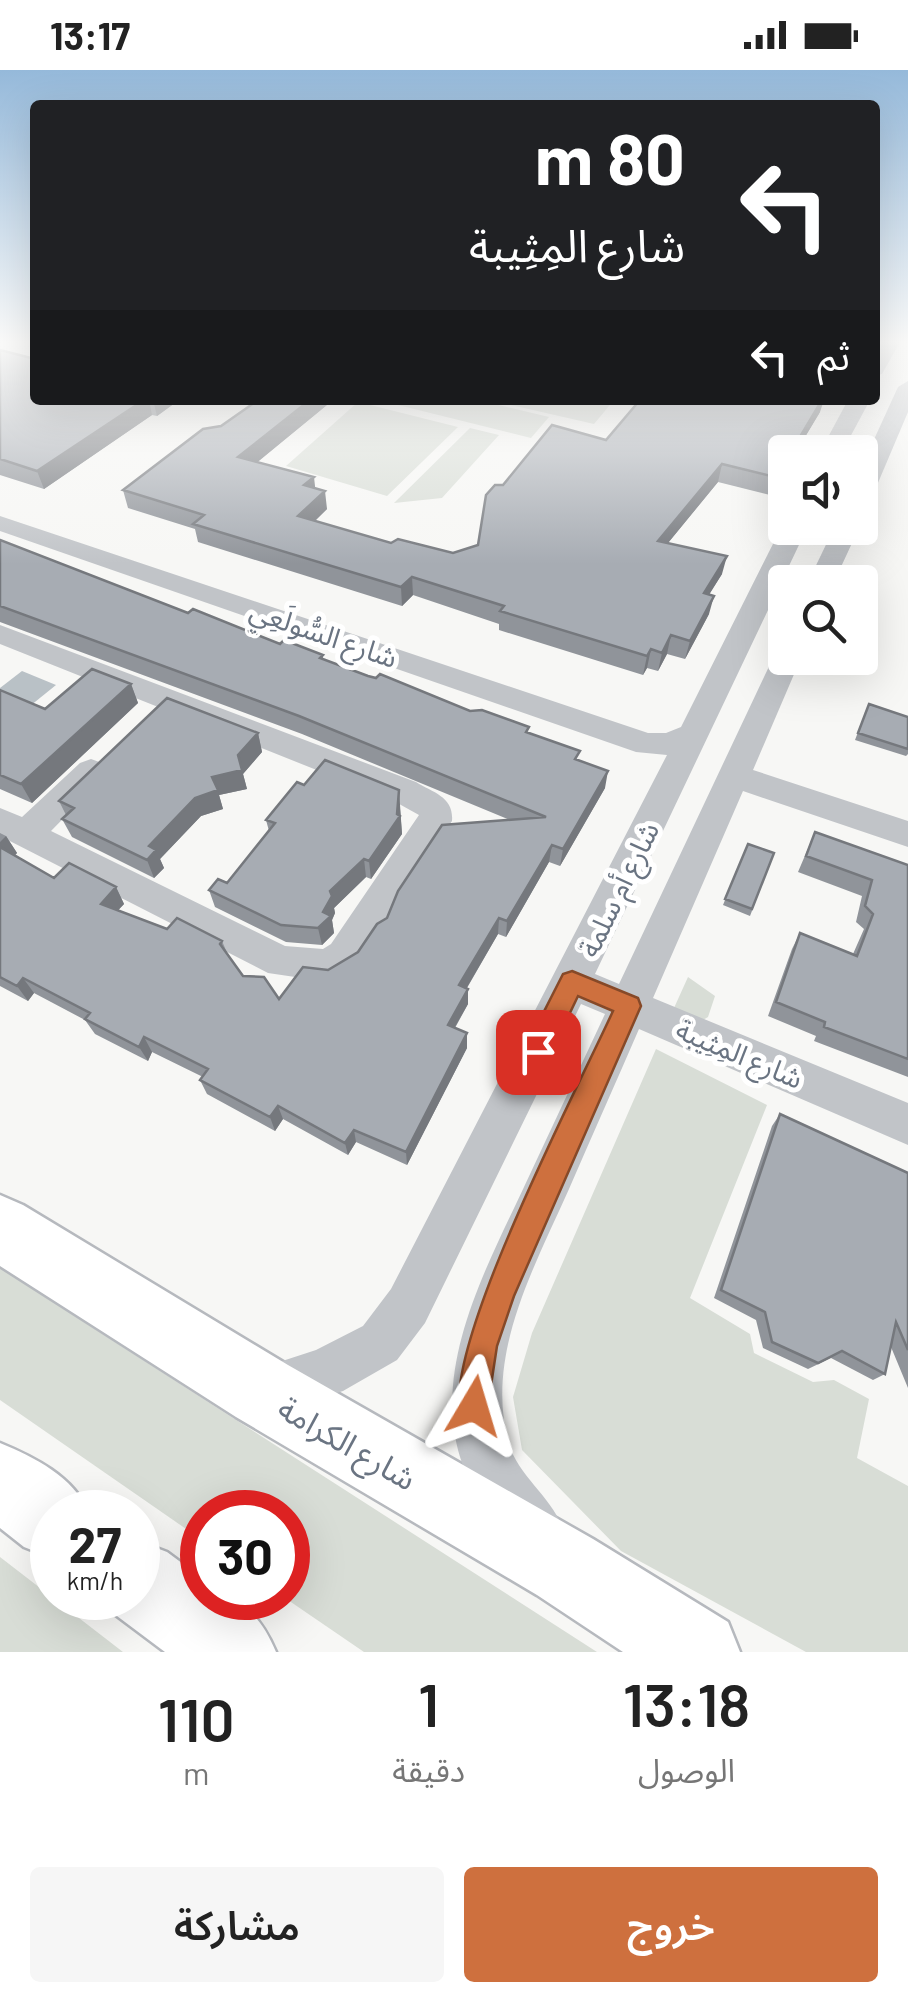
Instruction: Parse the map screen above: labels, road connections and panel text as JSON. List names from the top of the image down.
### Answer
{
  "streets": {
    "main road": ["شارع الكرامة"],
    "street": ["شارع السُّولَعِي", "شارع أم سلمة", "شارع المِثِيبة"]
  },
  "crossings": [
    ["شارع أم سلمة", "شارع المِثِيبة"],
    ["شارع أم سلمة", "شارع الكرامة"]
  ],
  "page": {
    "status": "13:17",
    "turn": ["80 m", "شارع المِثِيبة"],
    "then": "ثم",
    "speed": "27 km/h",
    "limit": "30",
    "eta": [
      "13:18",
      "الوصول",
      "1",
      "دقيقة",
      "110",
      "m"
    ],
    "buttons": ["خروج", "مشاركة"]
  }
}
